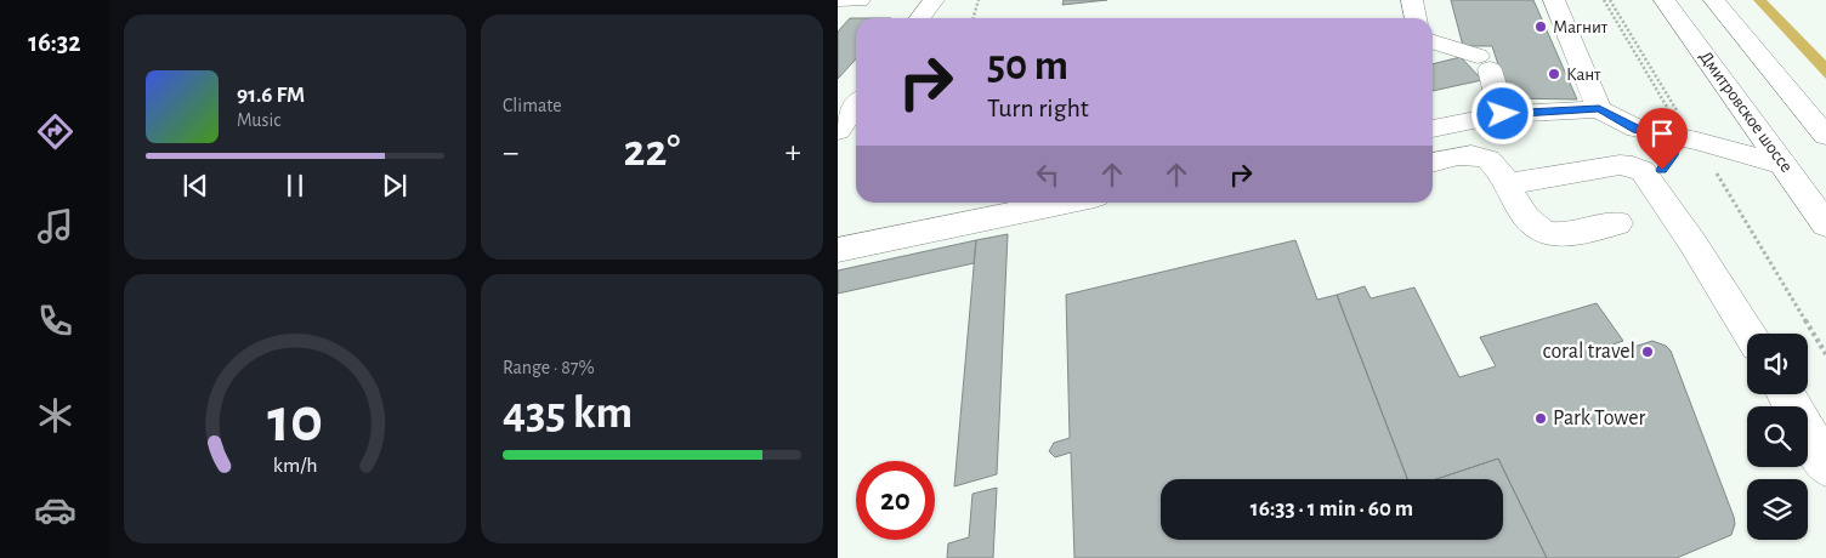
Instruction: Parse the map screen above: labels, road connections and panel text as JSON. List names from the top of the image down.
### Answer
{
  "streets": {
    "main road": ["Дмитровское шоссе"]
  },
  "places": [
    "Магнит",
    "Кант",
    "coral travel",
    "Park Tower"
  ],
  "page": {
    "tabs": "16:32",
    "tile": [
      "Climate",
      ["Range · 87%", "435 km"]
    ],
    "turn": ["50 m", "Turn right"],
    "song": ["91.6 FM", "Music"],
    "heat": ["−", "22°", "+"],
    "limit": "20",
    "trip": "16:33 · 1 min · 60 m",
    "gauge": ["10", "km/h"]
  }
}
